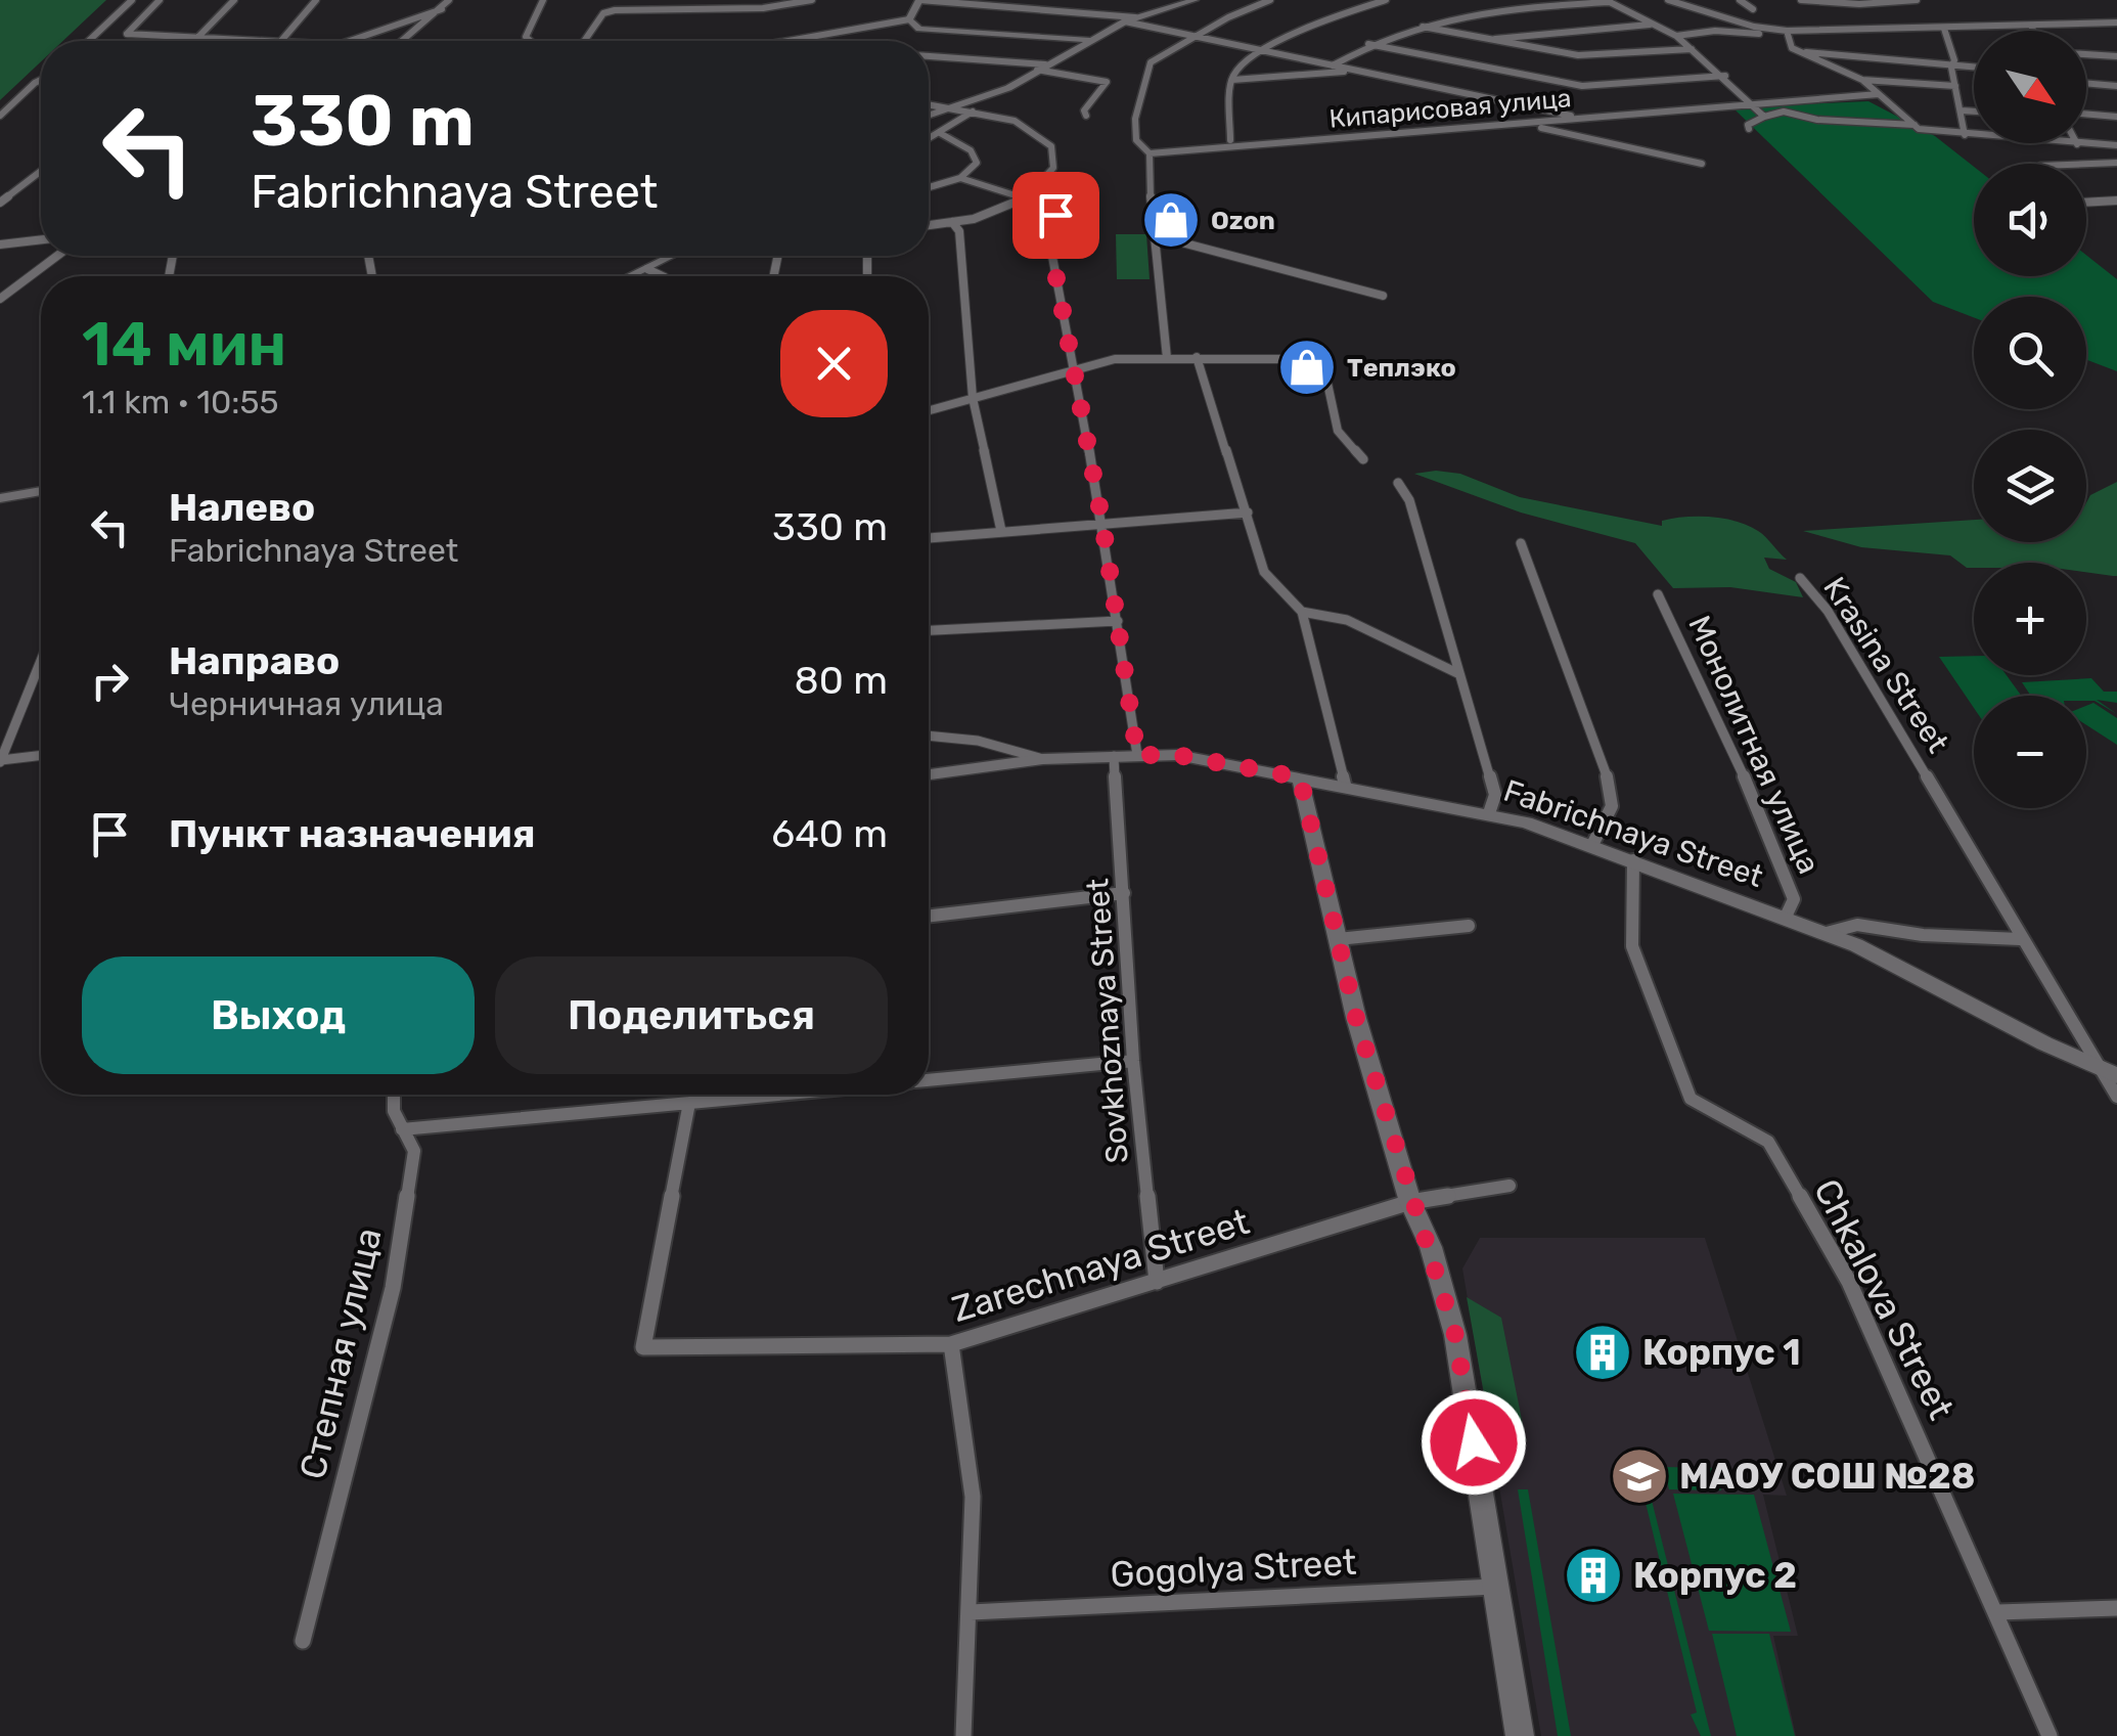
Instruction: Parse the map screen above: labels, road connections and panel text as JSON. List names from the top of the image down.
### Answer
{
  "streets": {
    "street": [
      "Кипарисовая улица",
      "Krasina Street",
      "Монолитная улица",
      "Fabrichnaya Street",
      "Sovkhoznaya Street",
      "Zarechnaya Street",
      "Chkalova Street",
      "Степная улица",
      "Gogolya Street"
    ]
  },
  "crossings": [
    ["Krasina Street", "Fabrichnaya Street"],
    ["Монолитная улица", "Fabrichnaya Street"],
    ["Fabrichnaya Street", "Sovkhoznaya Street"],
    ["Fabrichnaya Street", "Chkalova Street"],
    ["Sovkhoznaya Street", "Zarechnaya Street"]
  ],
  "places": {
    "shop": ["Ozon", "Теплэко"],
    "building": ["Корпус 1", "Корпус 2"],
    "school or university": ["МАОУ СОШ №28"]
  },
  "north": "bottom right",
  "page": {
    "map_buttons": ["+", "−"],
    "turn": ["330 m", "Fabrichnaya Street"],
    "heading": ["14 мин", "1.1 km · 10:55"],
    "list": [
      {
        "name": "Налево",
        "note": "Fabrichnaya Street",
        "value": "330 m"
      },
      {
        "name": "Направо",
        "note": "Черничная улица",
        "value": "80 m"
      },
      {
        "name": "Пункт назначения",
        "value": "640 m"
      }
    ],
    "buttons": ["Выход", "Поделиться"]
  }
}
